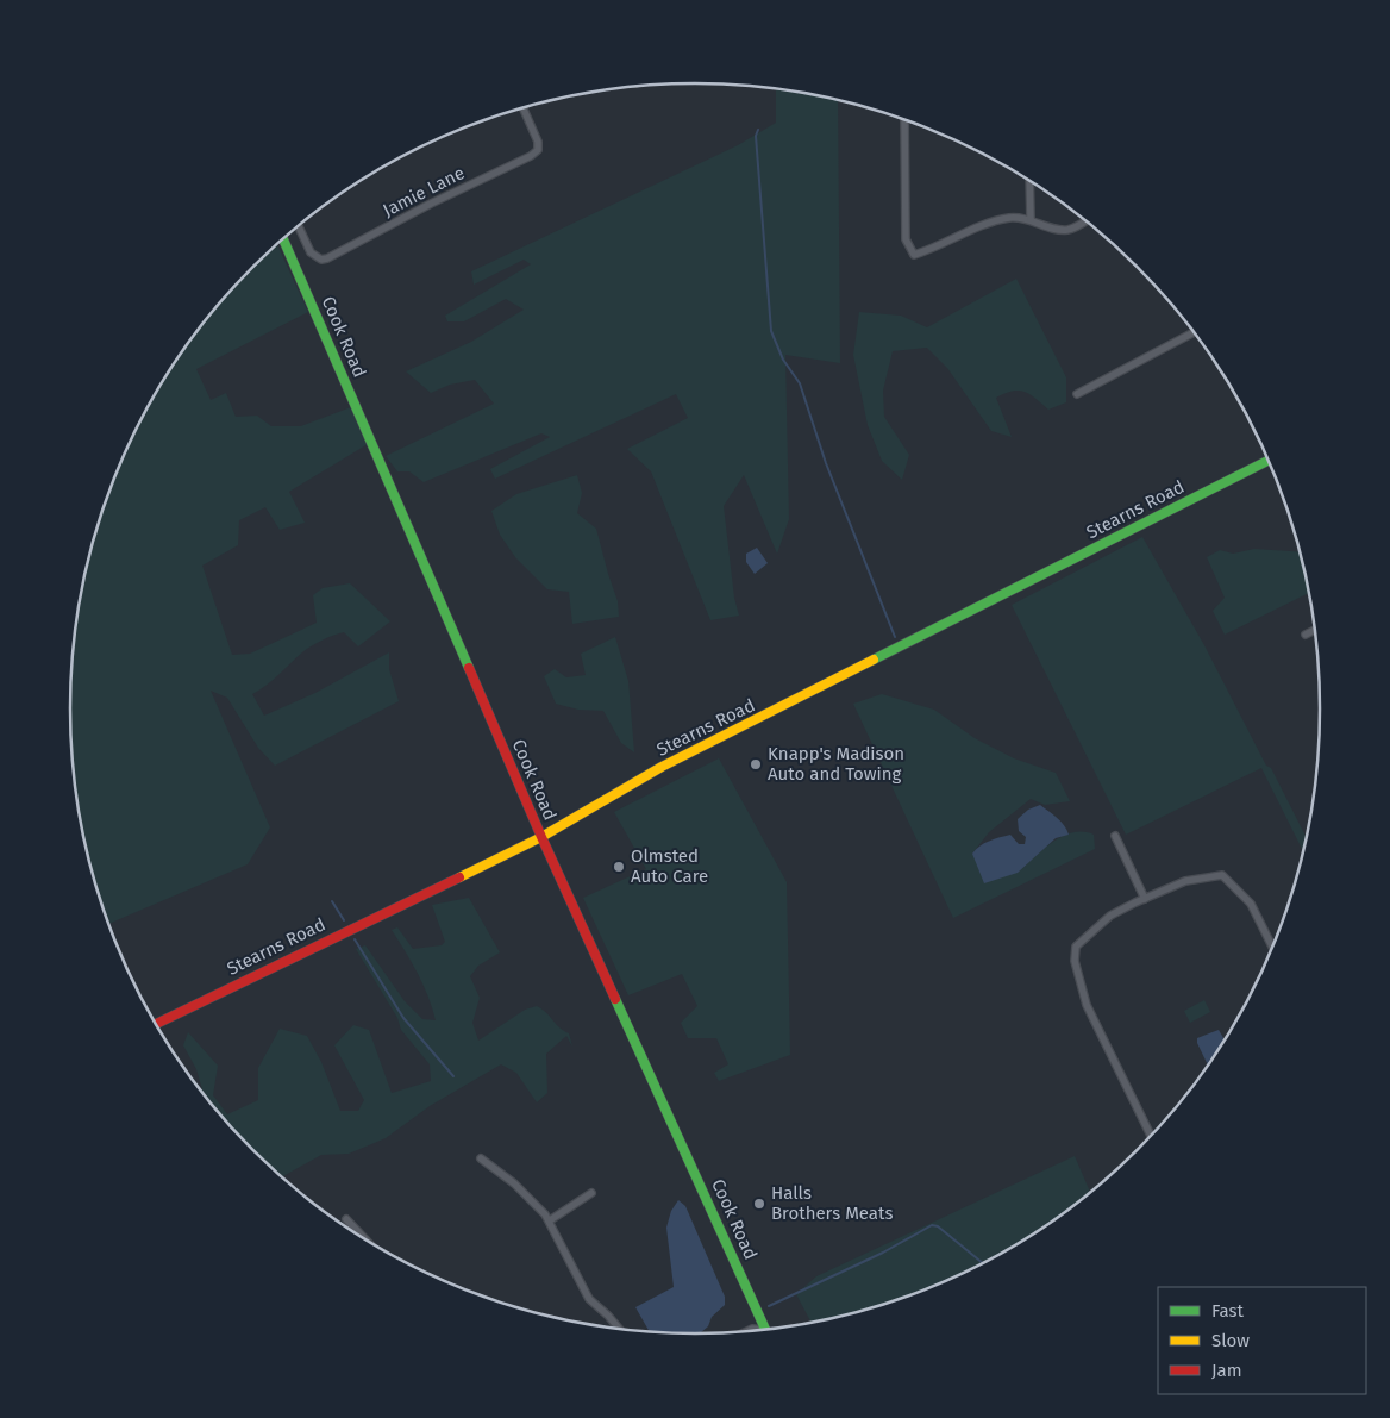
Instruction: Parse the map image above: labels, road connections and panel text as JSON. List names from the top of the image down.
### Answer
{
  "streets": {
    "main road": ["Cook Road", "Stearns Road"],
    "street": ["Jamie Lane"]
  },
  "crossings": [
    ["Cook Road", "Stearns Road"]
  ],
  "places": ["Knapp's Madison Auto and Towing", "Olmsted Auto Care", "Halls Brothers Meats"],
  "legend": ["Fast", "Slow", "Jam"]
}
